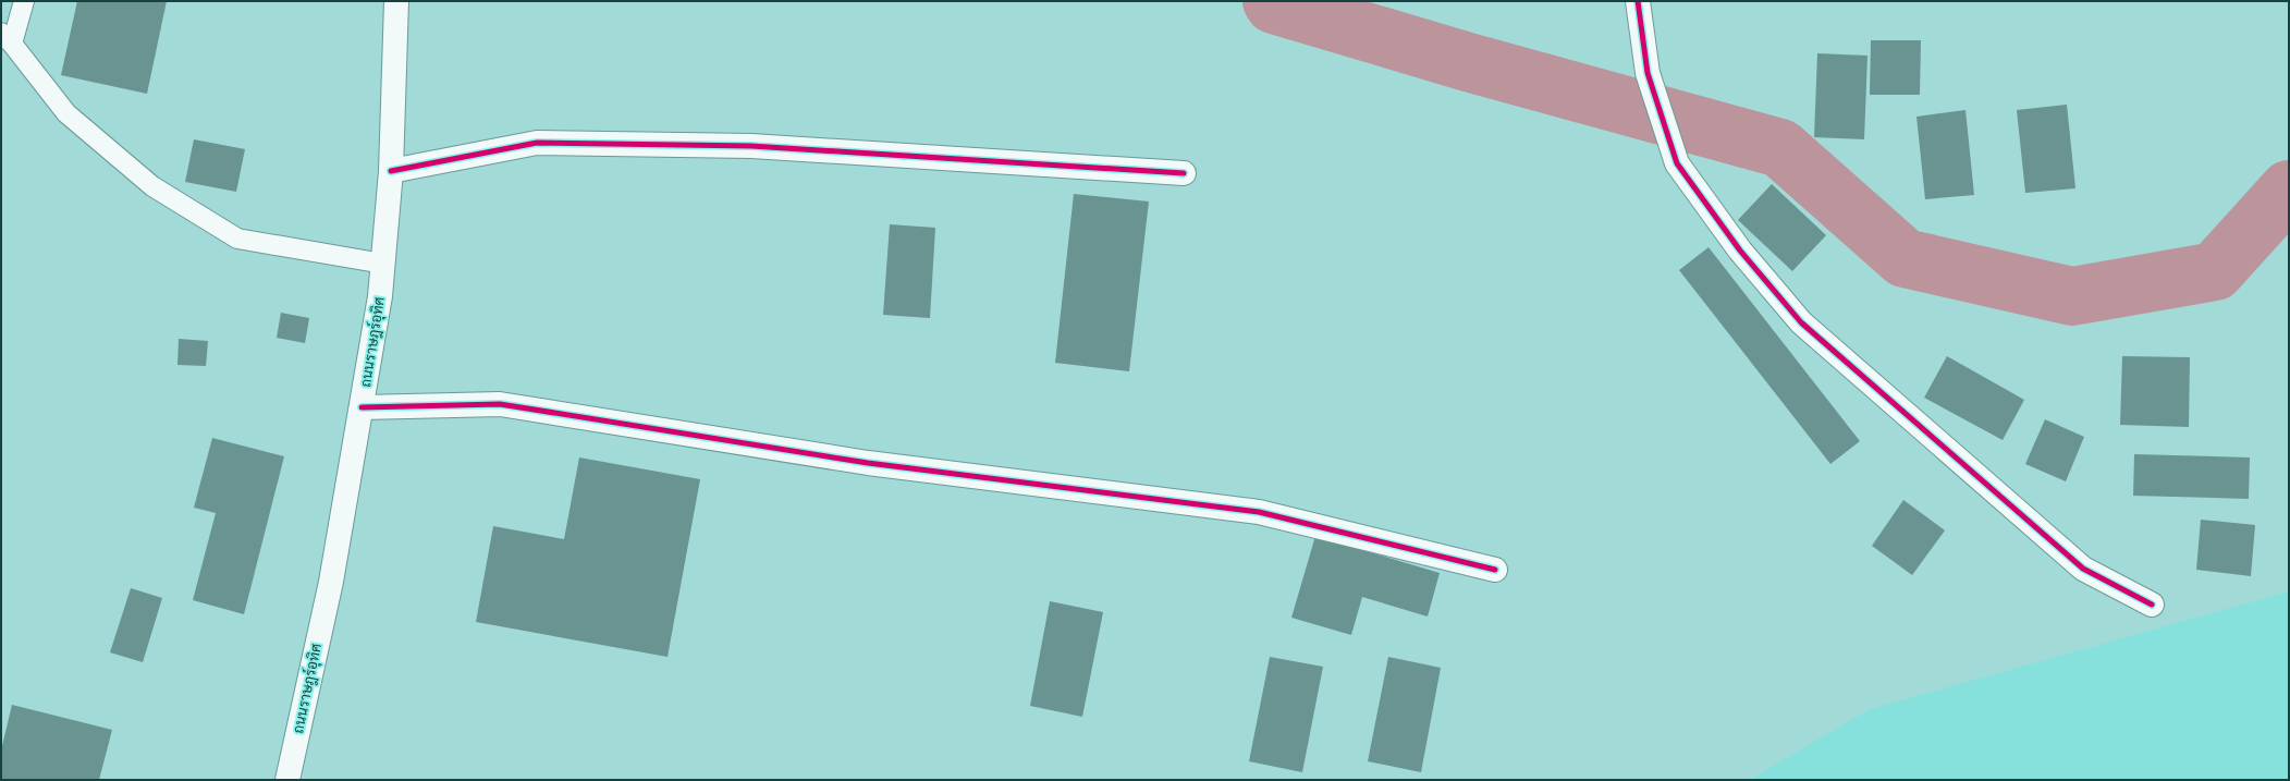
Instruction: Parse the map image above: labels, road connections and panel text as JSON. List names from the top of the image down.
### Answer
{
  "streets": {
    "street": ["ถนนราษฎร์อุทิศ"]
  }
}
